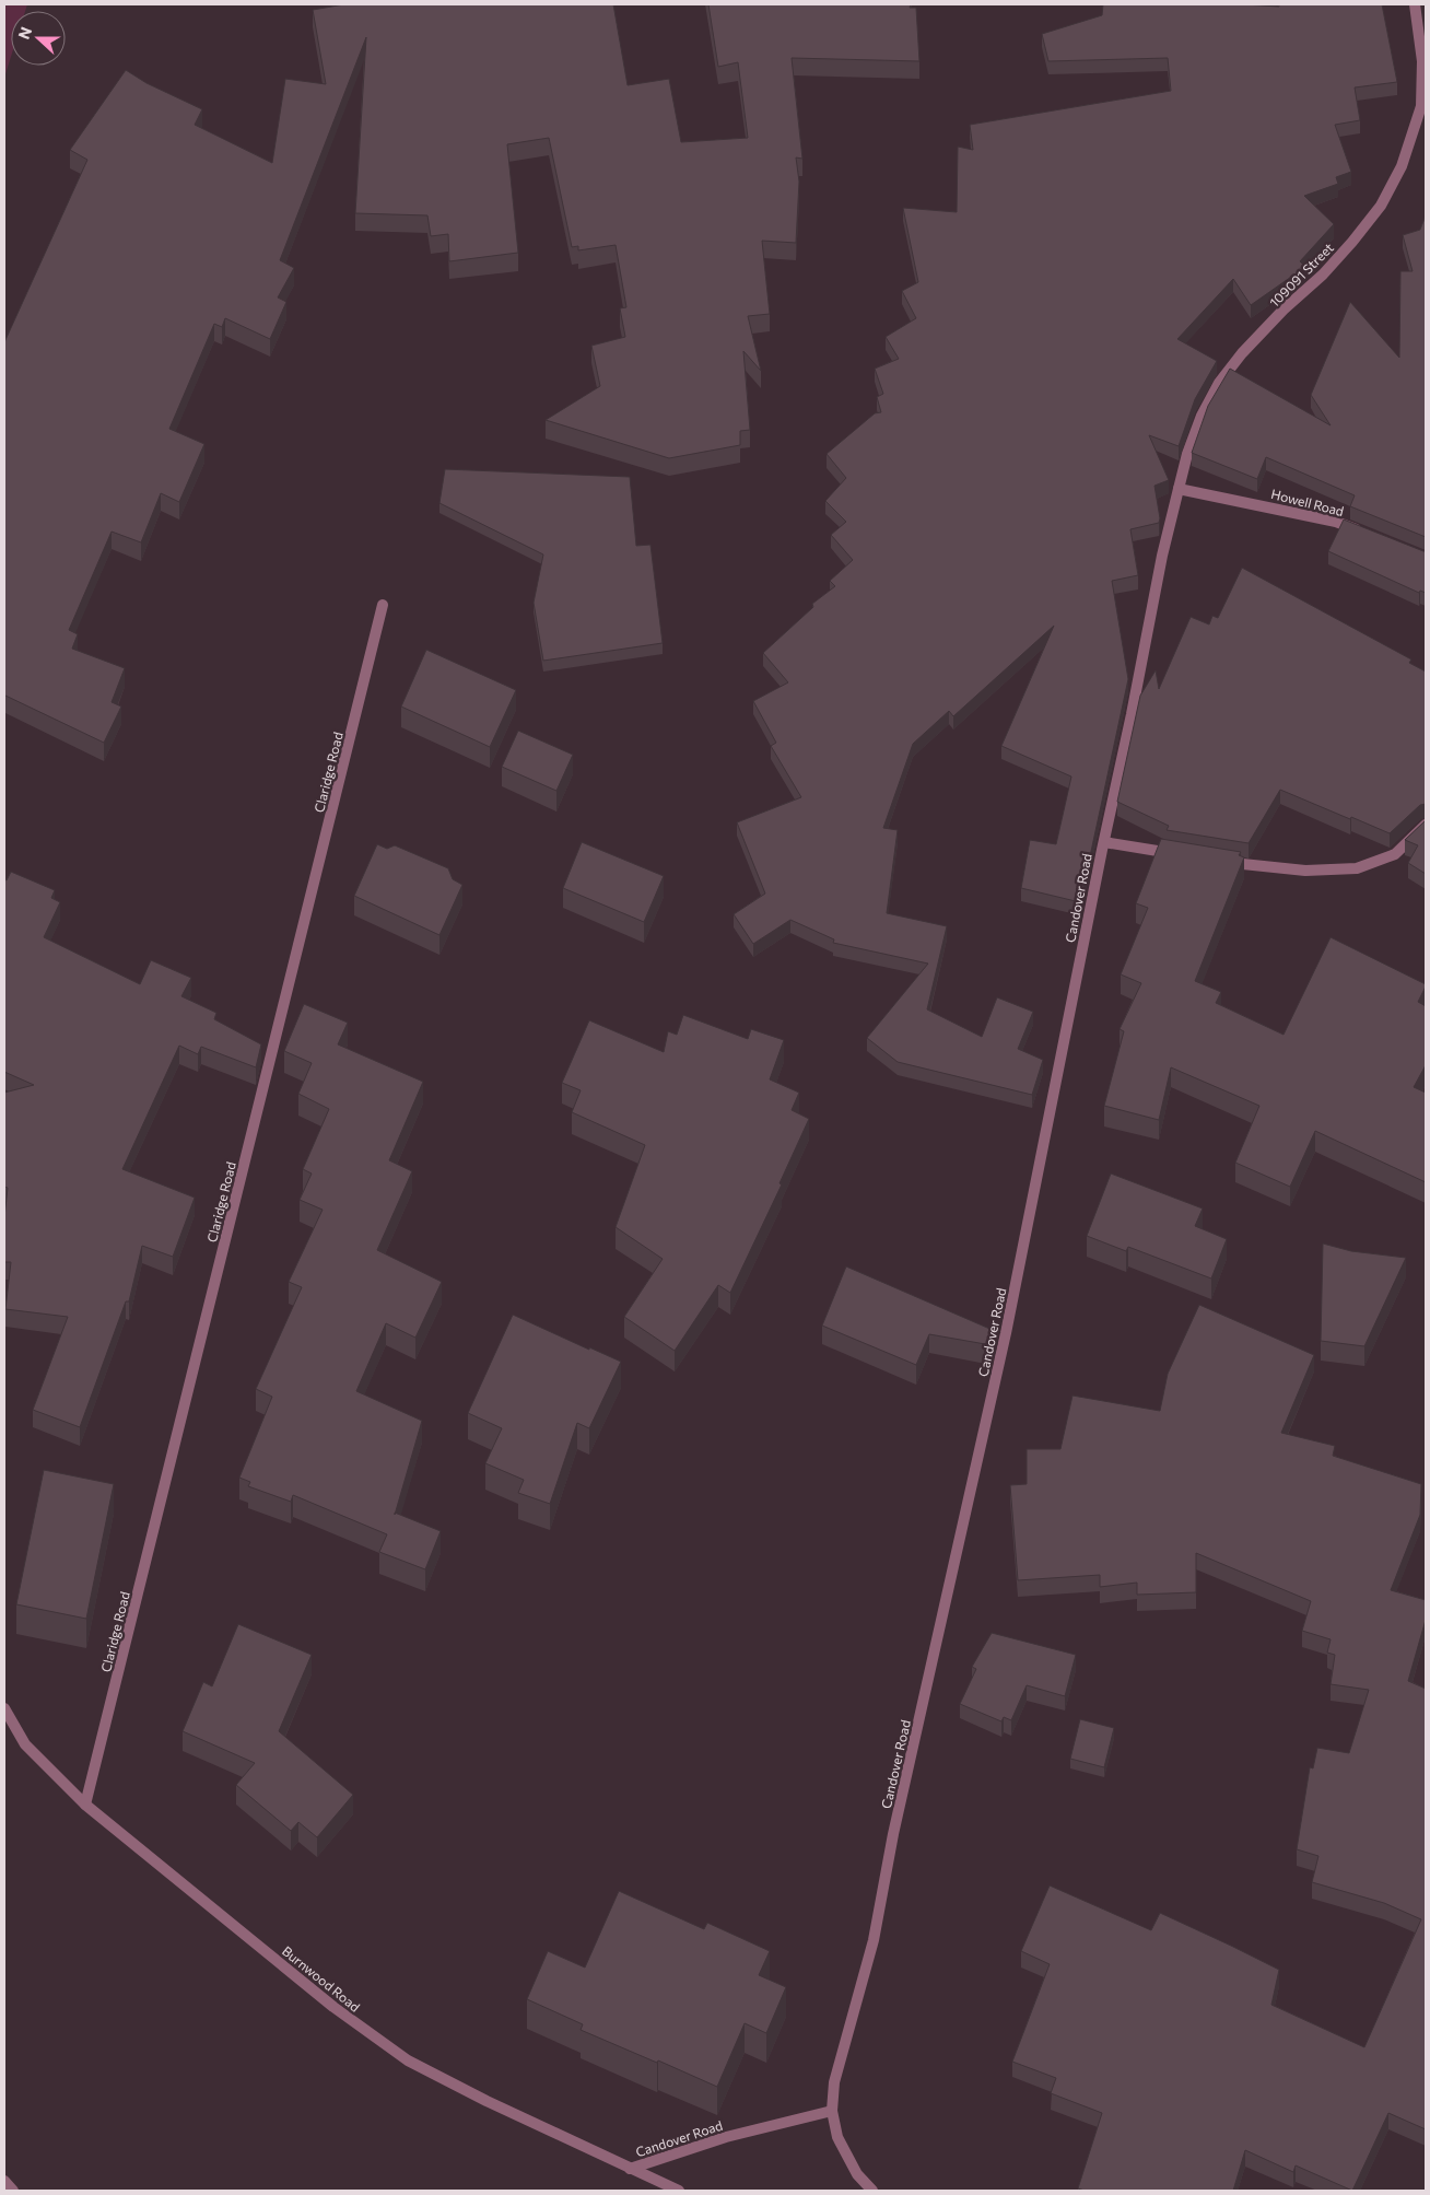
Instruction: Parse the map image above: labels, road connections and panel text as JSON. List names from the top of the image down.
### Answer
{
  "streets": {
    "street": [
      "109091 Street",
      "Howell Road",
      "Claridge Road",
      "Candover Road",
      "Burnwood Road"
    ]
  },
  "crossings": [
    ["109091 Street", "Howell Road"],
    ["109091 Street", "Candover Road"],
    ["Claridge Road", "Burnwood Road"],
    ["Candover Road", "Burnwood Road"]
  ],
  "north": "left"
}
